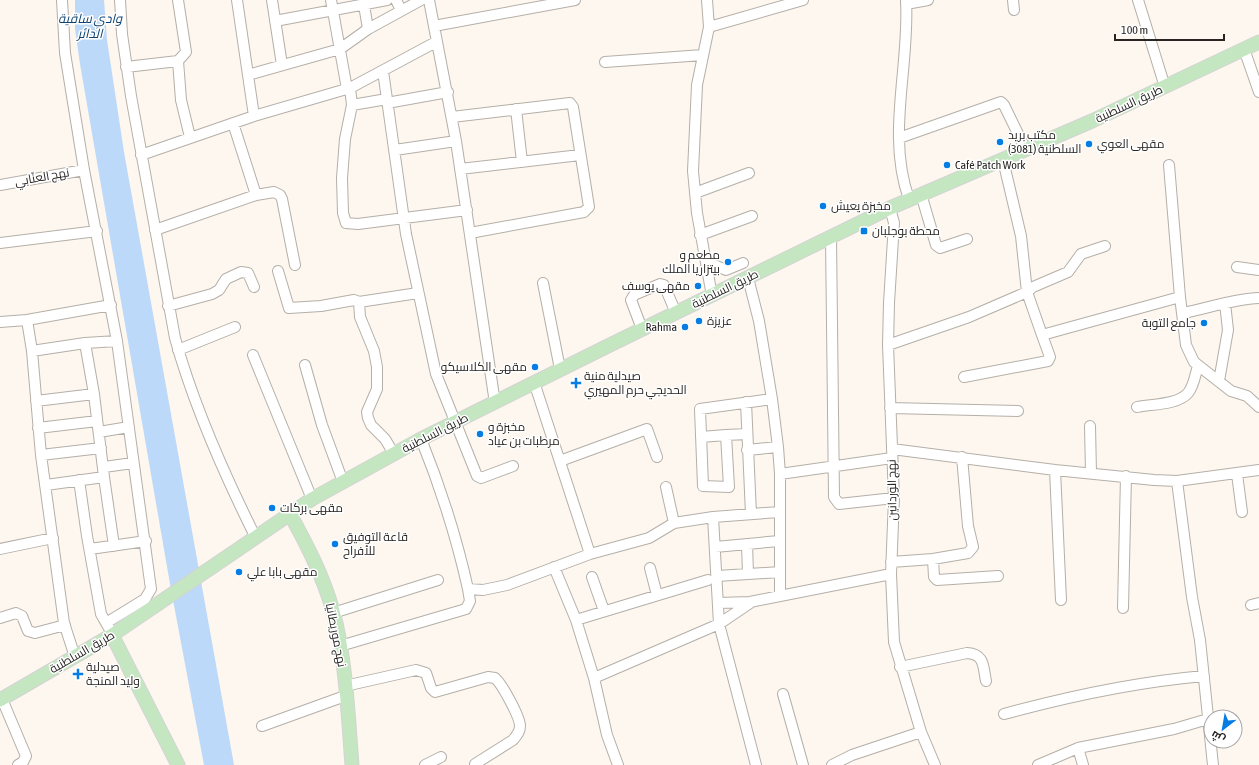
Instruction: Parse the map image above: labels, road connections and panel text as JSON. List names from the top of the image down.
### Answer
{
  "streets": {
    "main road": ["طريق السلطنية", "نهج موريطانيا"],
    "street": ["نهج العنّابي", "نهج الوردانين"]
  },
  "crossings": [
    ["طريق السلطنية", "نهج الوردانين"],
    ["طريق السلطنية", "نهج موريطانيا"]
  ],
  "water": ["وادي ساقية الدائر"],
  "places": {
    "other": [
      "مكتب بريد السلطنية (3081)",
      "مقهى العوي",
      "Café Patch Work",
      "مخبزة يعيش",
      "مطعم و بيتزاريا الملك",
      "مقهى يوسف",
      "عزيزة",
      "جامع التوبة",
      "Rahma",
      "مقهى الكلاسيكو",
      "مخبزة و مرطبات بن عياد",
      "مقهى بركات",
      "قاعة التوفيق للأفراح",
      "مقهى بابا علي"
    ],
    "transit": ["محطة بوجلبان"],
    "health": ["صيدلية منية الحديجي حرم المهيري", "صيدلية وليد المنجة"]
  },
  "scale_bar": "100 m",
  "north": "bottom left"
}
